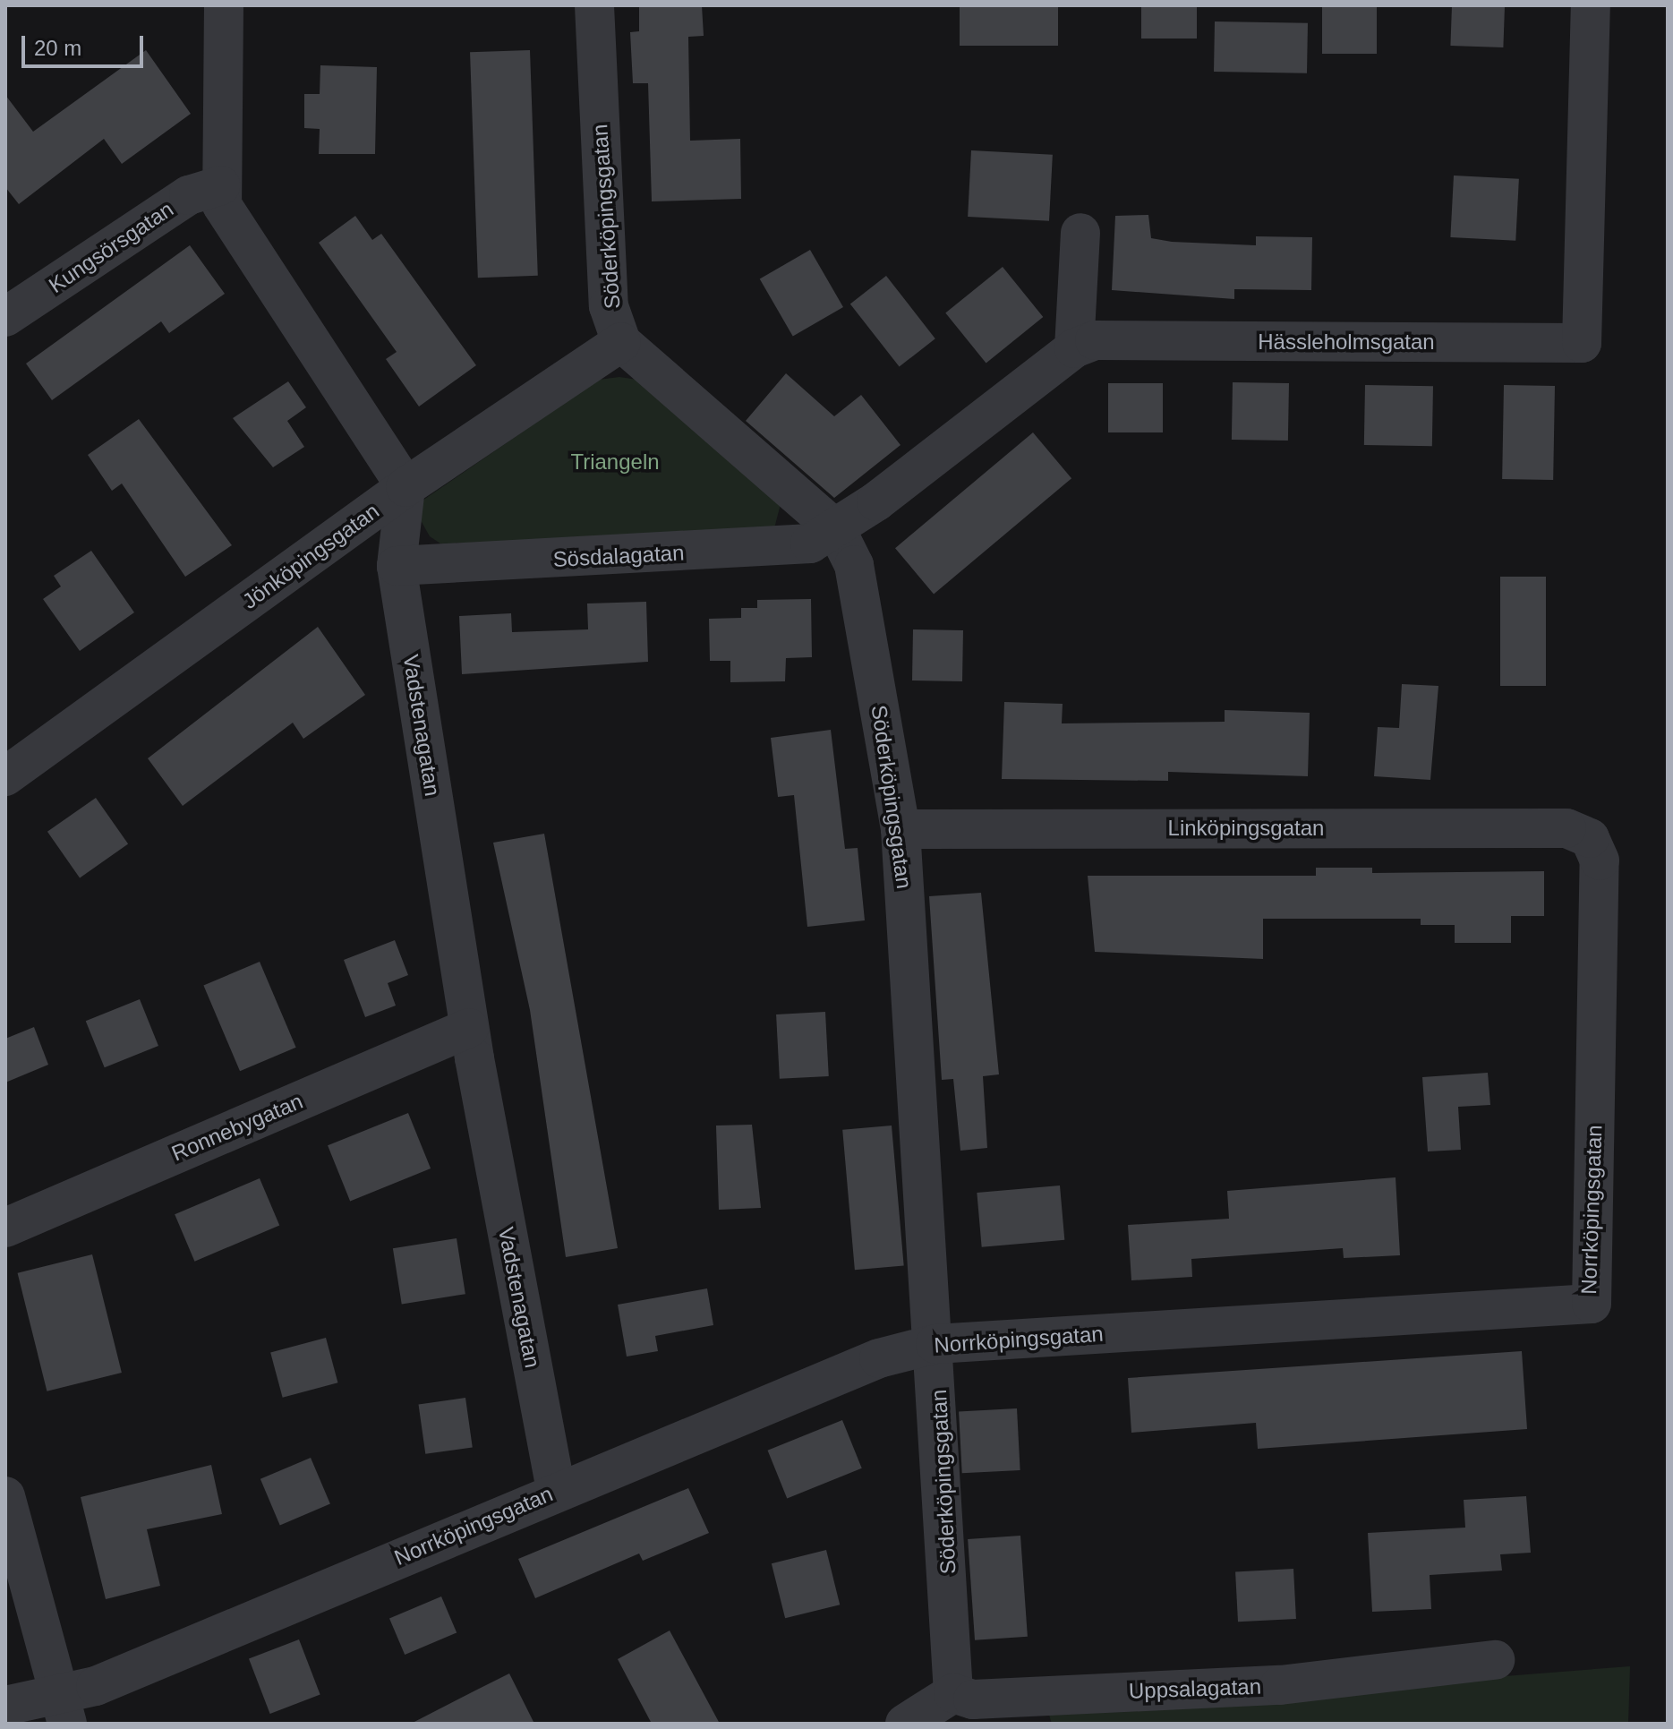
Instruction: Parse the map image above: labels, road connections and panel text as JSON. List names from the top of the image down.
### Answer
{
  "streets": {
    "street": [
      "Söderköpingsgatan",
      "Kungsörsgatan",
      "Hässleholmsgatan",
      "Jönköpingsgatan",
      "Sösdalagatan",
      "Vadstenagatan",
      "Linköpingsgatan",
      "Ronnebygatan",
      "Norrköpingsgatan",
      "Uppsalagatan"
    ]
  },
  "crossings": [
    ["Söderköpingsgatan", "Hässleholmsgatan"],
    ["Söderköpingsgatan", "Jönköpingsgatan"],
    ["Söderköpingsgatan", "Sösdalagatan"],
    ["Söderköpingsgatan", "Linköpingsgatan"],
    ["Söderköpingsgatan", "Norrköpingsgatan"],
    ["Söderköpingsgatan", "Uppsalagatan"],
    ["Hässleholmsgatan", "Sösdalagatan"],
    ["Jönköpingsgatan", "Vadstenagatan"],
    ["Sösdalagatan", "Vadstenagatan"],
    ["Vadstenagatan", "Ronnebygatan"],
    ["Vadstenagatan", "Norrköpingsgatan"],
    ["Linköpingsgatan", "Norrköpingsgatan"]
  ],
  "parks": ["Triangeln"],
  "scale_bar": "20 m"
}
